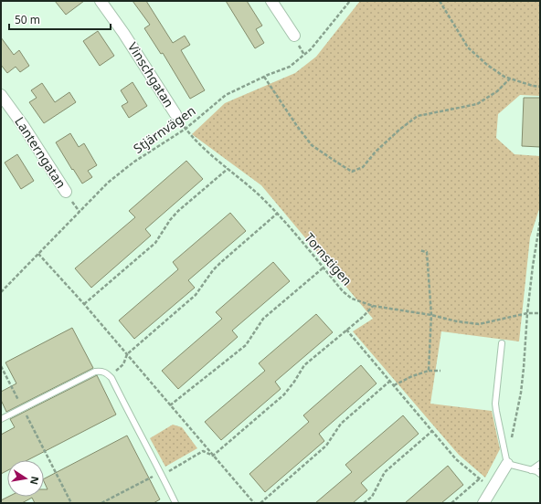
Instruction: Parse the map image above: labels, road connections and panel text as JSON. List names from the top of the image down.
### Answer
{
  "streets": {
    "street": ["Vinschgatan", "Lanterngatan"],
    "path": ["Stjärnvägen", "Tornstigen"]
  },
  "crossings": [
    ["Stjärnvägen", "Tornstigen"]
  ],
  "scale_bar": "50 m",
  "north": "right"
}
